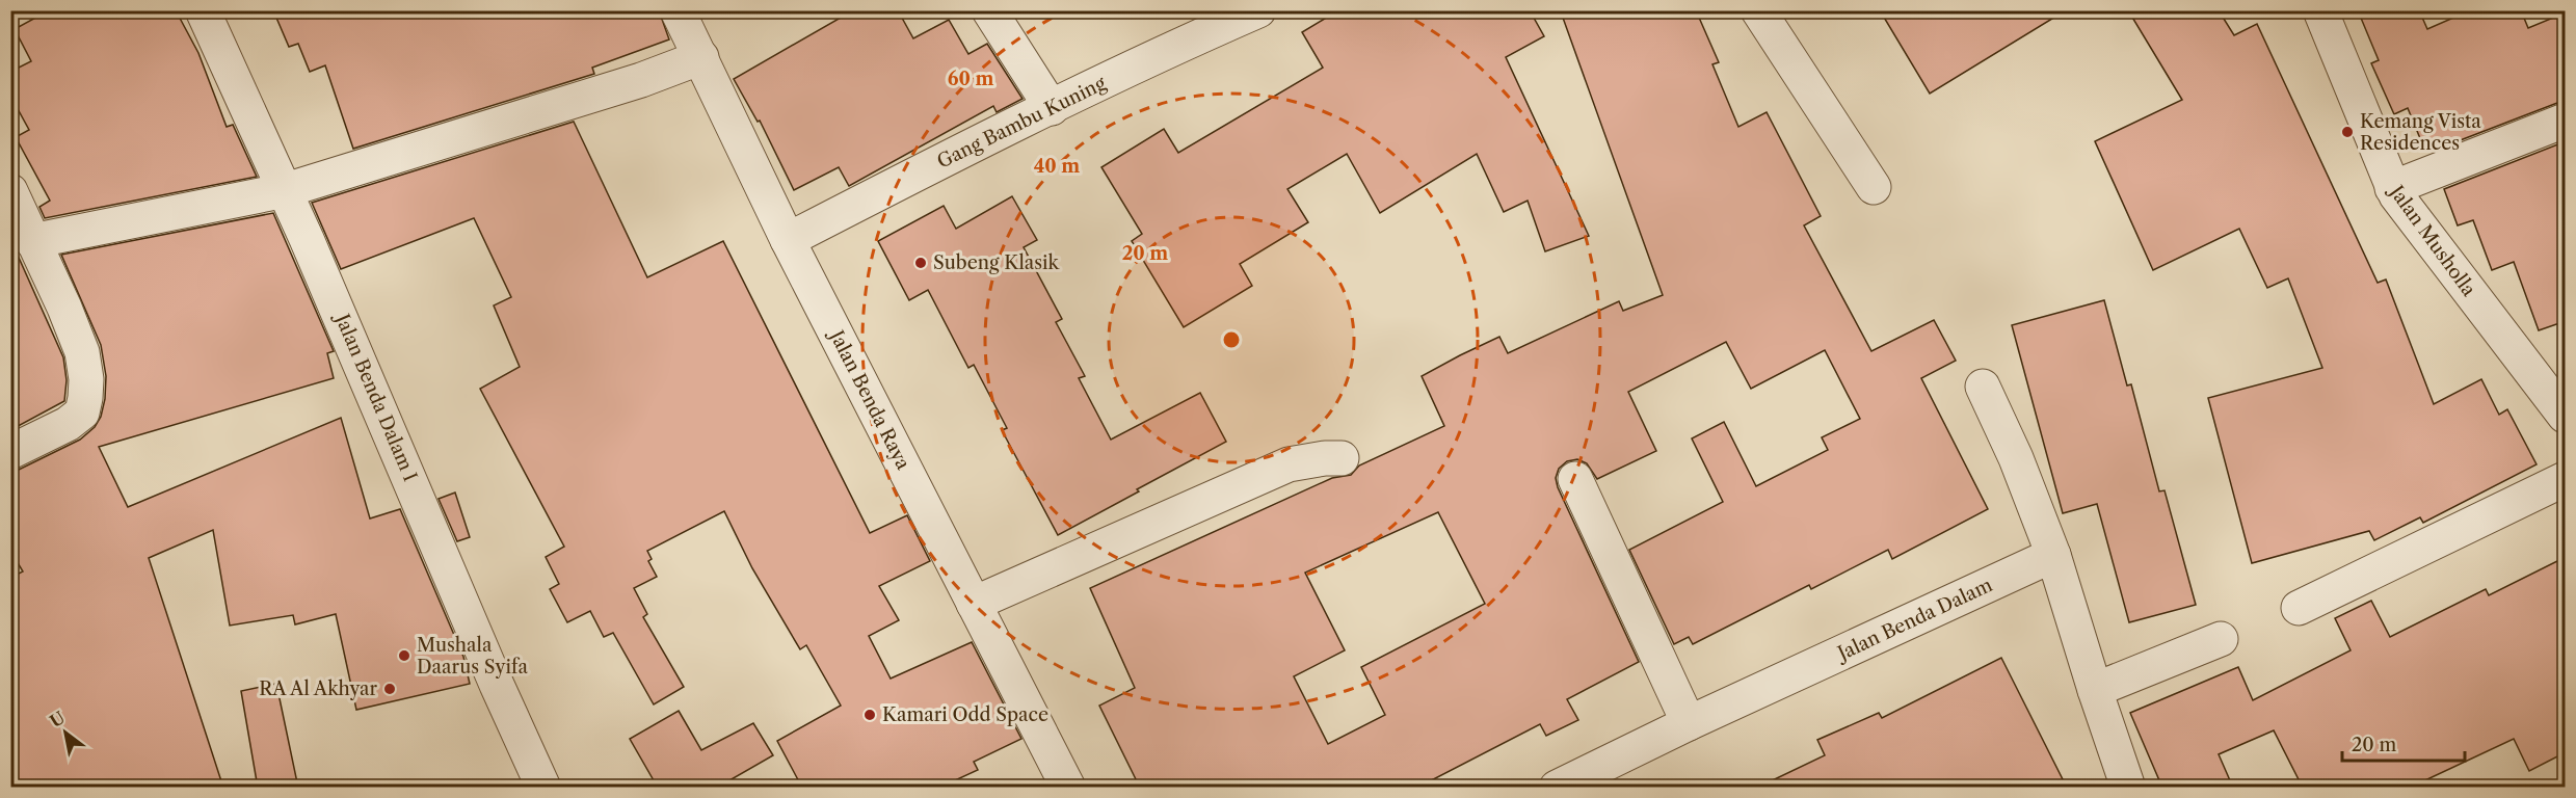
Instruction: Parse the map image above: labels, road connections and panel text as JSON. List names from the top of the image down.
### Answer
{
  "streets": {
    "street": [
      "Gang Bambu Kuning",
      "Jalan Musholla",
      "Jalan Benda Dalam I",
      "Jalan Benda Raya",
      "Jalan Benda Dalam"
    ]
  },
  "crossings": [
    ["Gang Bambu Kuning", "Jalan Benda Raya"]
  ],
  "places": [
    "Kemang Vista Residences",
    "Subeng Klasik",
    "Mushala Daarus Syifa",
    "RA Al Akhyar",
    "Kamari Odd Space"
  ],
  "scale_bar": "20 m",
  "north": "top left",
  "rings": ["60 m", "40 m", "20 m"]
}
